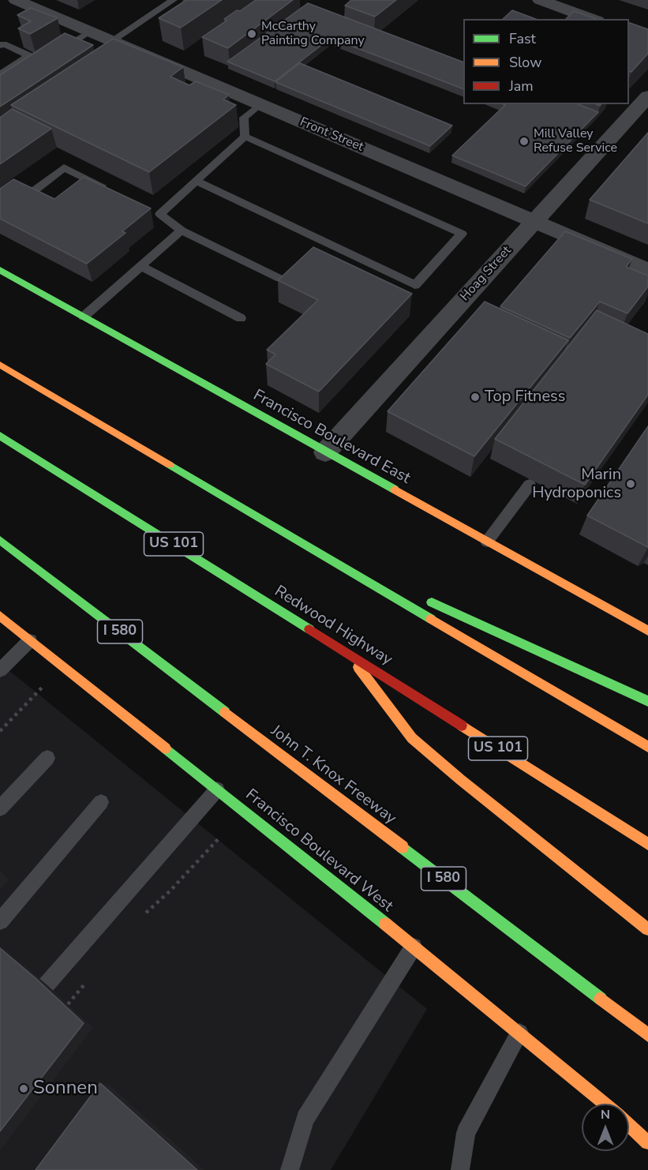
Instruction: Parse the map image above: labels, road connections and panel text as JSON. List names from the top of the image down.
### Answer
{
  "streets": {
    "main road": [
      "Francisco Boulevard East",
      "US 101",
      "Redwood Highway",
      "I 580",
      "John T. Knox Freeway",
      "Francisco Boulevard West"
    ],
    "street": ["Front Street", "Hoag Street"]
  },
  "crossings": [
    ["Front Street", "Hoag Street"],
    ["Hoag Street", "Francisco Boulevard East"]
  ],
  "places": [
    "McCarthy Painting Company",
    "Mill Valley Refuse Service",
    "Top Fitness",
    "Marin Hydroponics",
    "Sonnen"
  ],
  "legend": ["Fast", "Slow", "Jam"],
  "north": "top"
}
